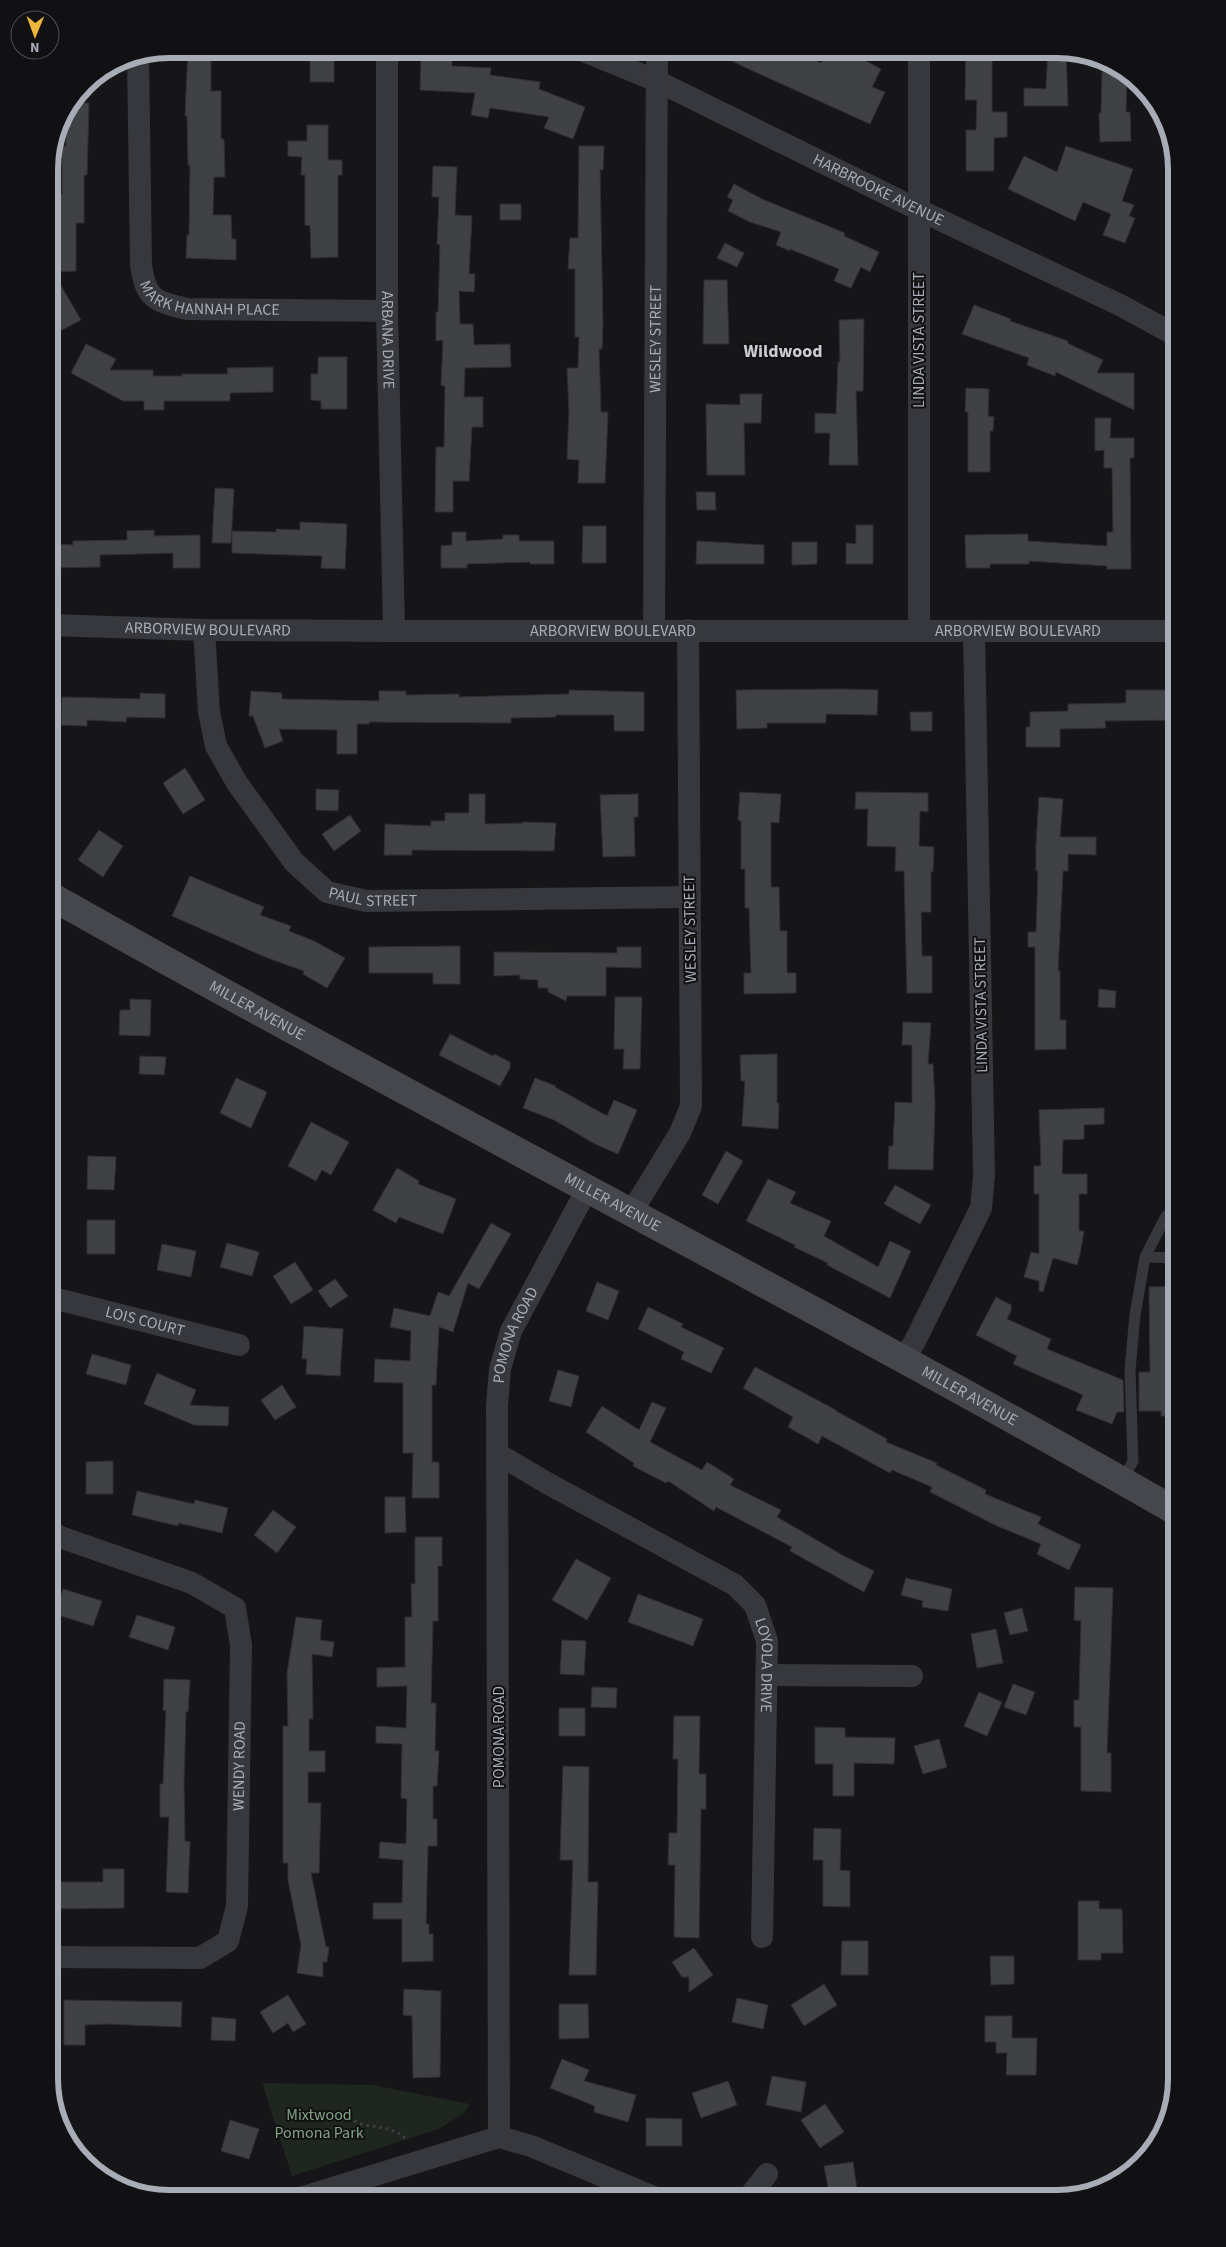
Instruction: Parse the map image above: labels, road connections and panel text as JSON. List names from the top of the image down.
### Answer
{
  "streets": {
    "main road": ["MILLER AVENUE"],
    "street": [
      "HARBROOKE AVENUE",
      "MARK HANNAH PLACE",
      "WESLEY STREET",
      "ARBANA DRIVE",
      "LINDA VISTA STREET",
      "ARBORVIEW BOULEVARD",
      "PAUL STREET",
      "LOIS COURT",
      "POMONA ROAD",
      "LOYOLA DRIVE",
      "WENDY ROAD"
    ]
  },
  "crossings": [
    ["HARBROOKE AVENUE", "WESLEY STREET"],
    ["HARBROOKE AVENUE", "LINDA VISTA STREET"],
    ["MARK HANNAH PLACE", "ARBANA DRIVE"],
    ["WESLEY STREET", "ARBORVIEW BOULEVARD"],
    ["WESLEY STREET", "PAUL STREET"],
    ["WESLEY STREET", "MILLER AVENUE"],
    ["ARBANA DRIVE", "ARBORVIEW BOULEVARD"],
    ["LINDA VISTA STREET", "ARBORVIEW BOULEVARD"],
    ["LINDA VISTA STREET", "MILLER AVENUE"],
    ["ARBORVIEW BOULEVARD", "PAUL STREET"],
    ["MILLER AVENUE", "POMONA ROAD"],
    ["POMONA ROAD", "LOYOLA DRIVE"]
  ],
  "districts": ["Wildwood"],
  "parks": ["Mixtwood Pomona Park"],
  "north": "bottom"
}
